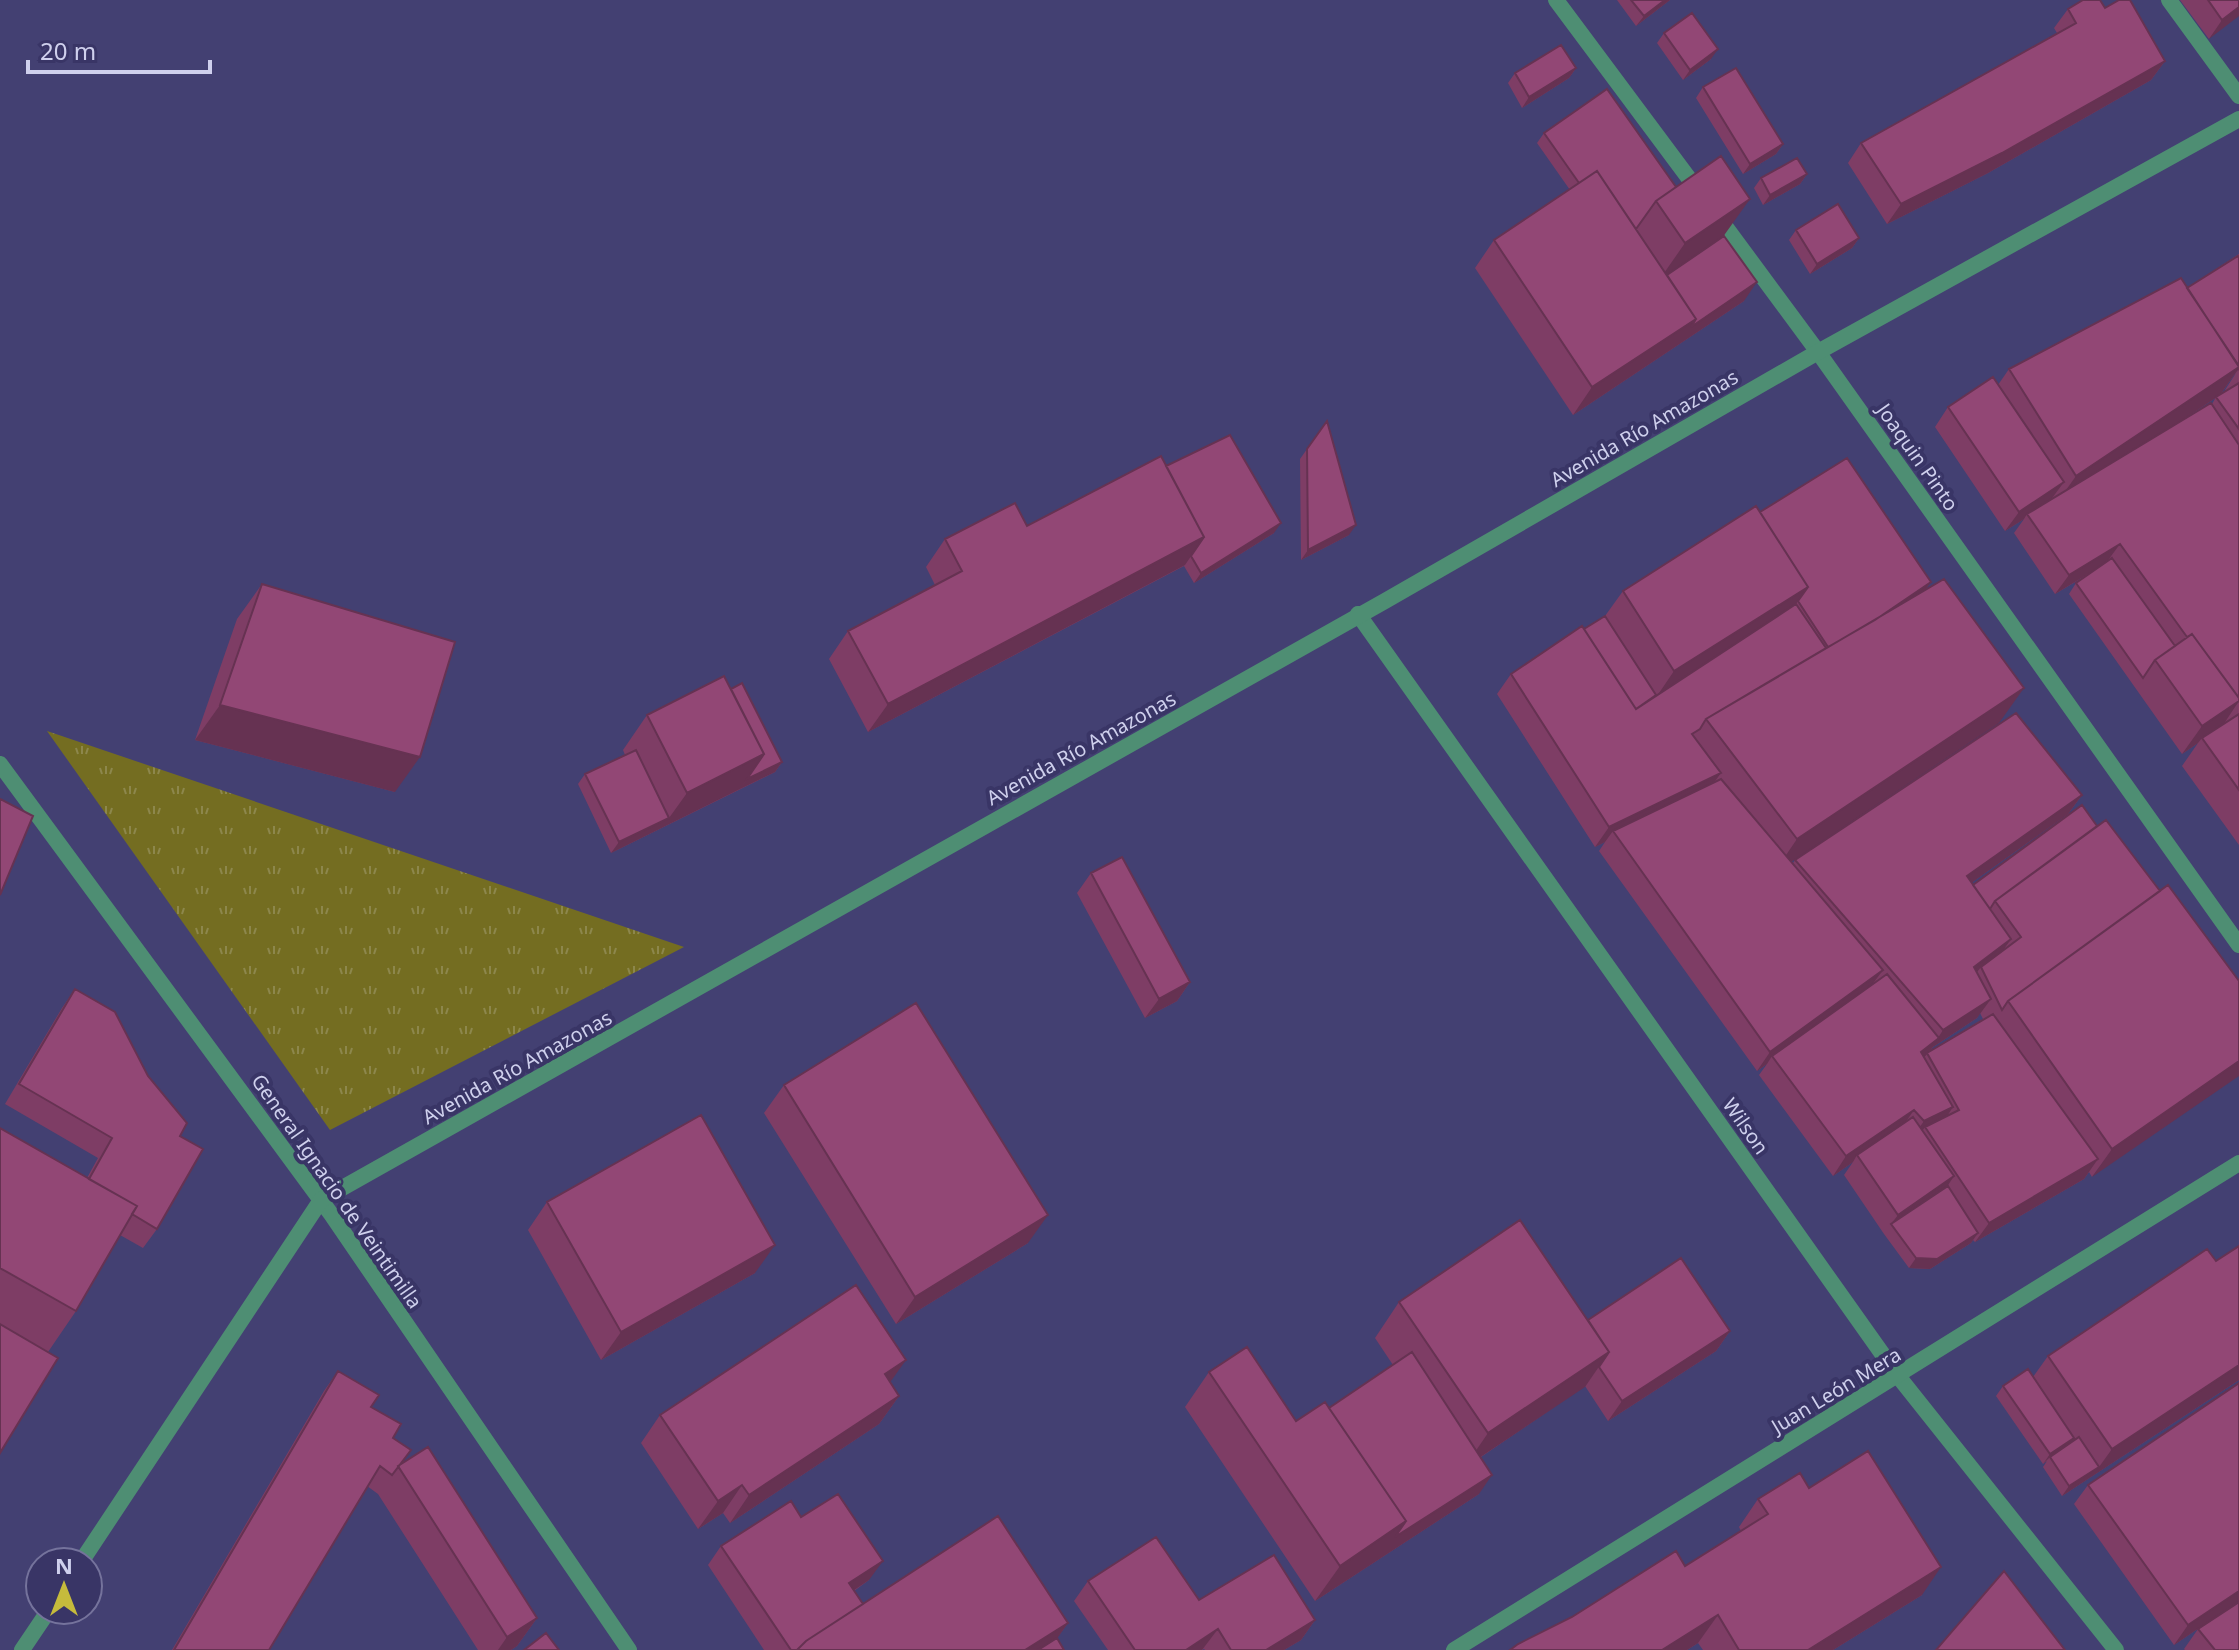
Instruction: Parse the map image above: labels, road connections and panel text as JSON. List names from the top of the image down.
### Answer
{
  "streets": {
    "street": [
      "Avenida Río Amazonas",
      "Joaquin Pinto",
      "Wilson",
      "General Ignacio de Veintimilla",
      "Juan León Mera"
    ]
  },
  "crossings": [
    ["Avenida Río Amazonas", "Joaquin Pinto"],
    ["Avenida Río Amazonas", "Wilson"],
    ["Avenida Río Amazonas", "General Ignacio de Veintimilla"],
    ["Wilson", "Juan León Mera"]
  ],
  "scale_bar": "20 m",
  "north": "top"
}
